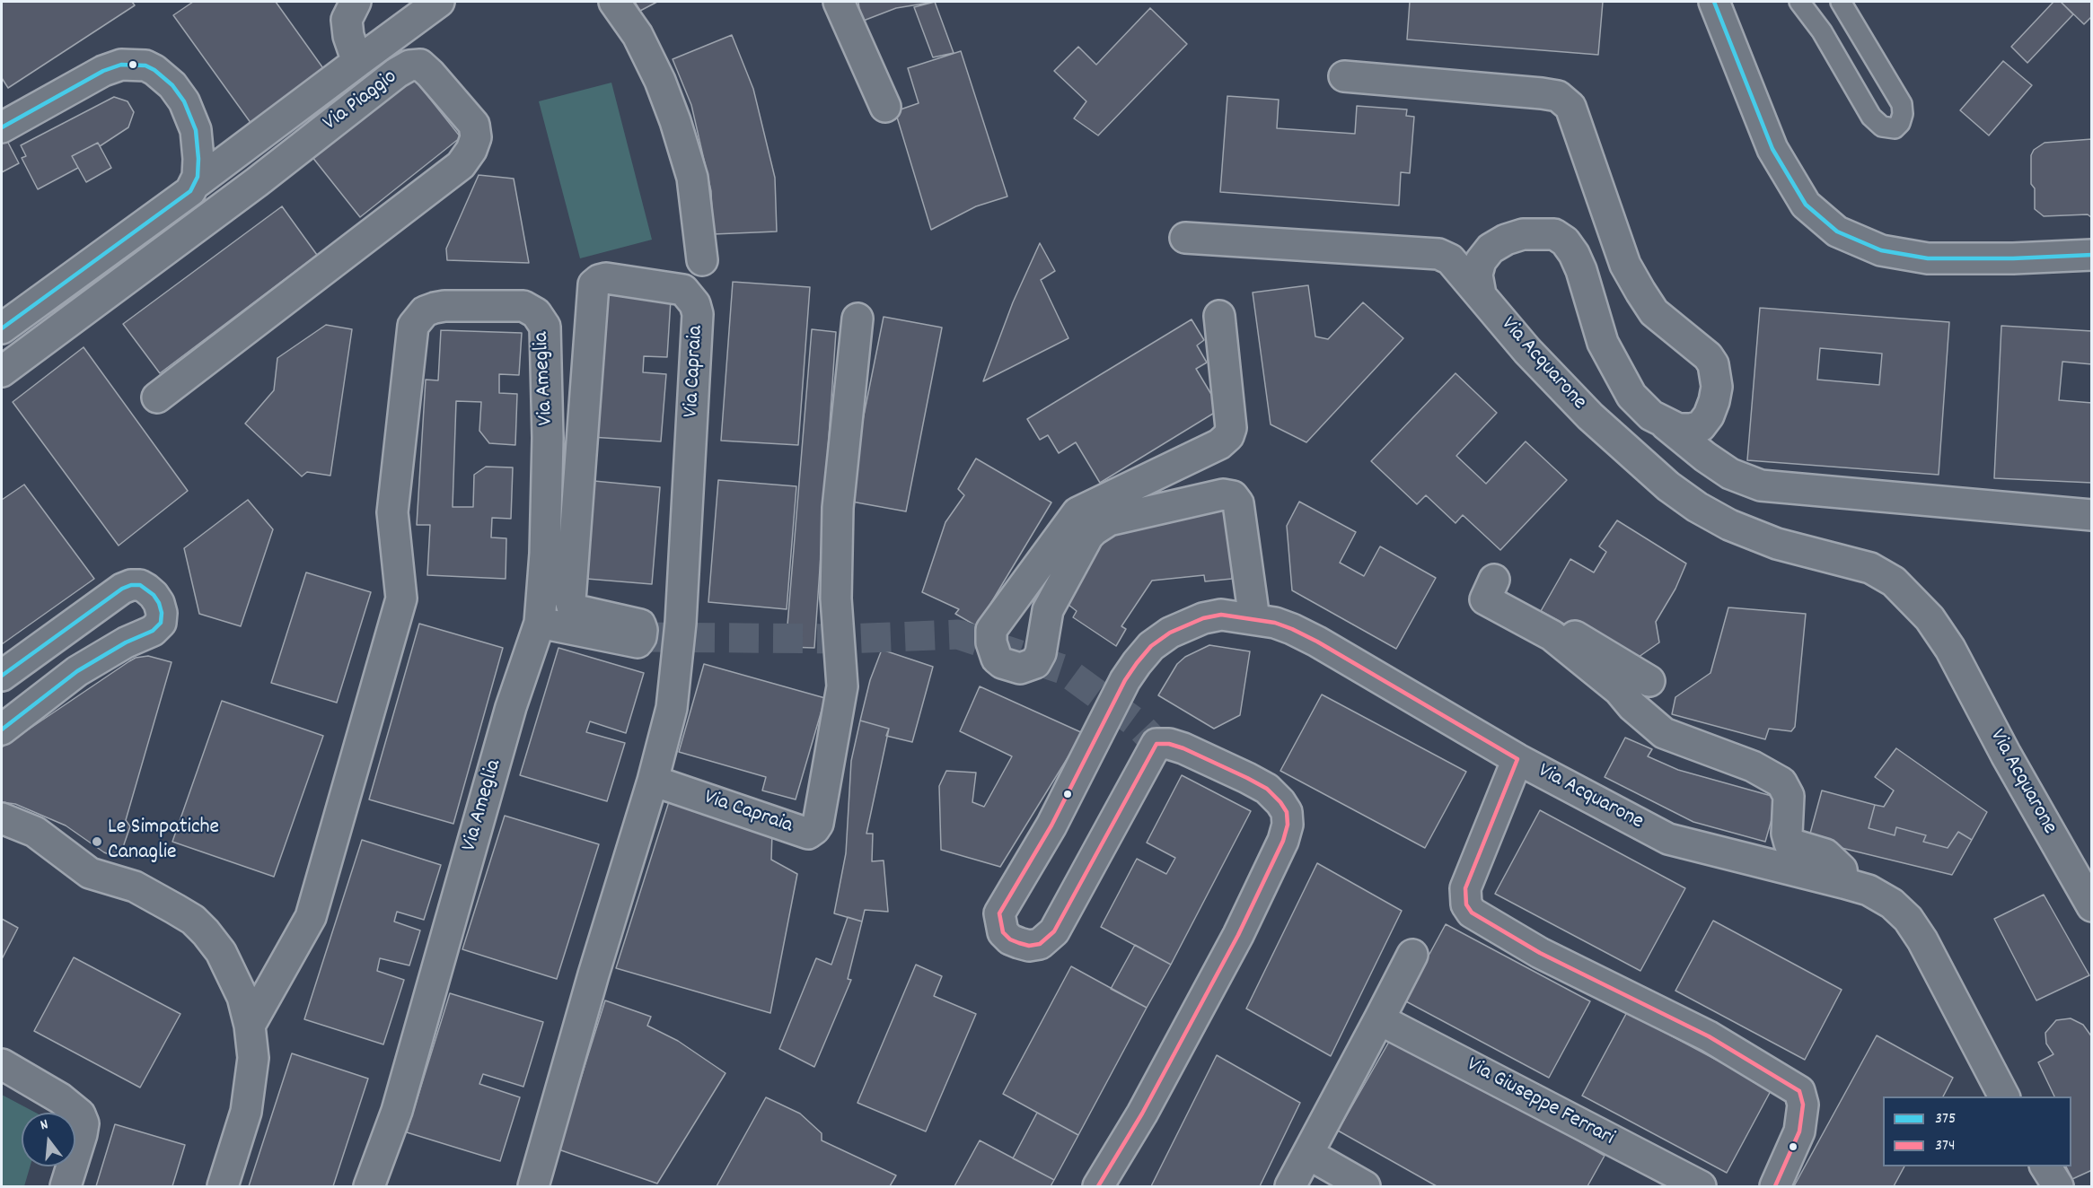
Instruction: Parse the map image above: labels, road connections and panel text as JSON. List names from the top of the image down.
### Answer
{
  "streets": {
    "street": [
      "Via Piaggio",
      "Via Acquarone",
      "Via Capraia",
      "Via Ameglia",
      "Via Giuseppe Ferrari"
    ]
  },
  "crossings": [
    ["Via Capraia", "Via Ameglia"]
  ],
  "places": ["Le Simpatiche Canaglie"],
  "lines": ["transit line 375", "transit line 374"],
  "legend": ["375", "374"],
  "north": "top"
}
